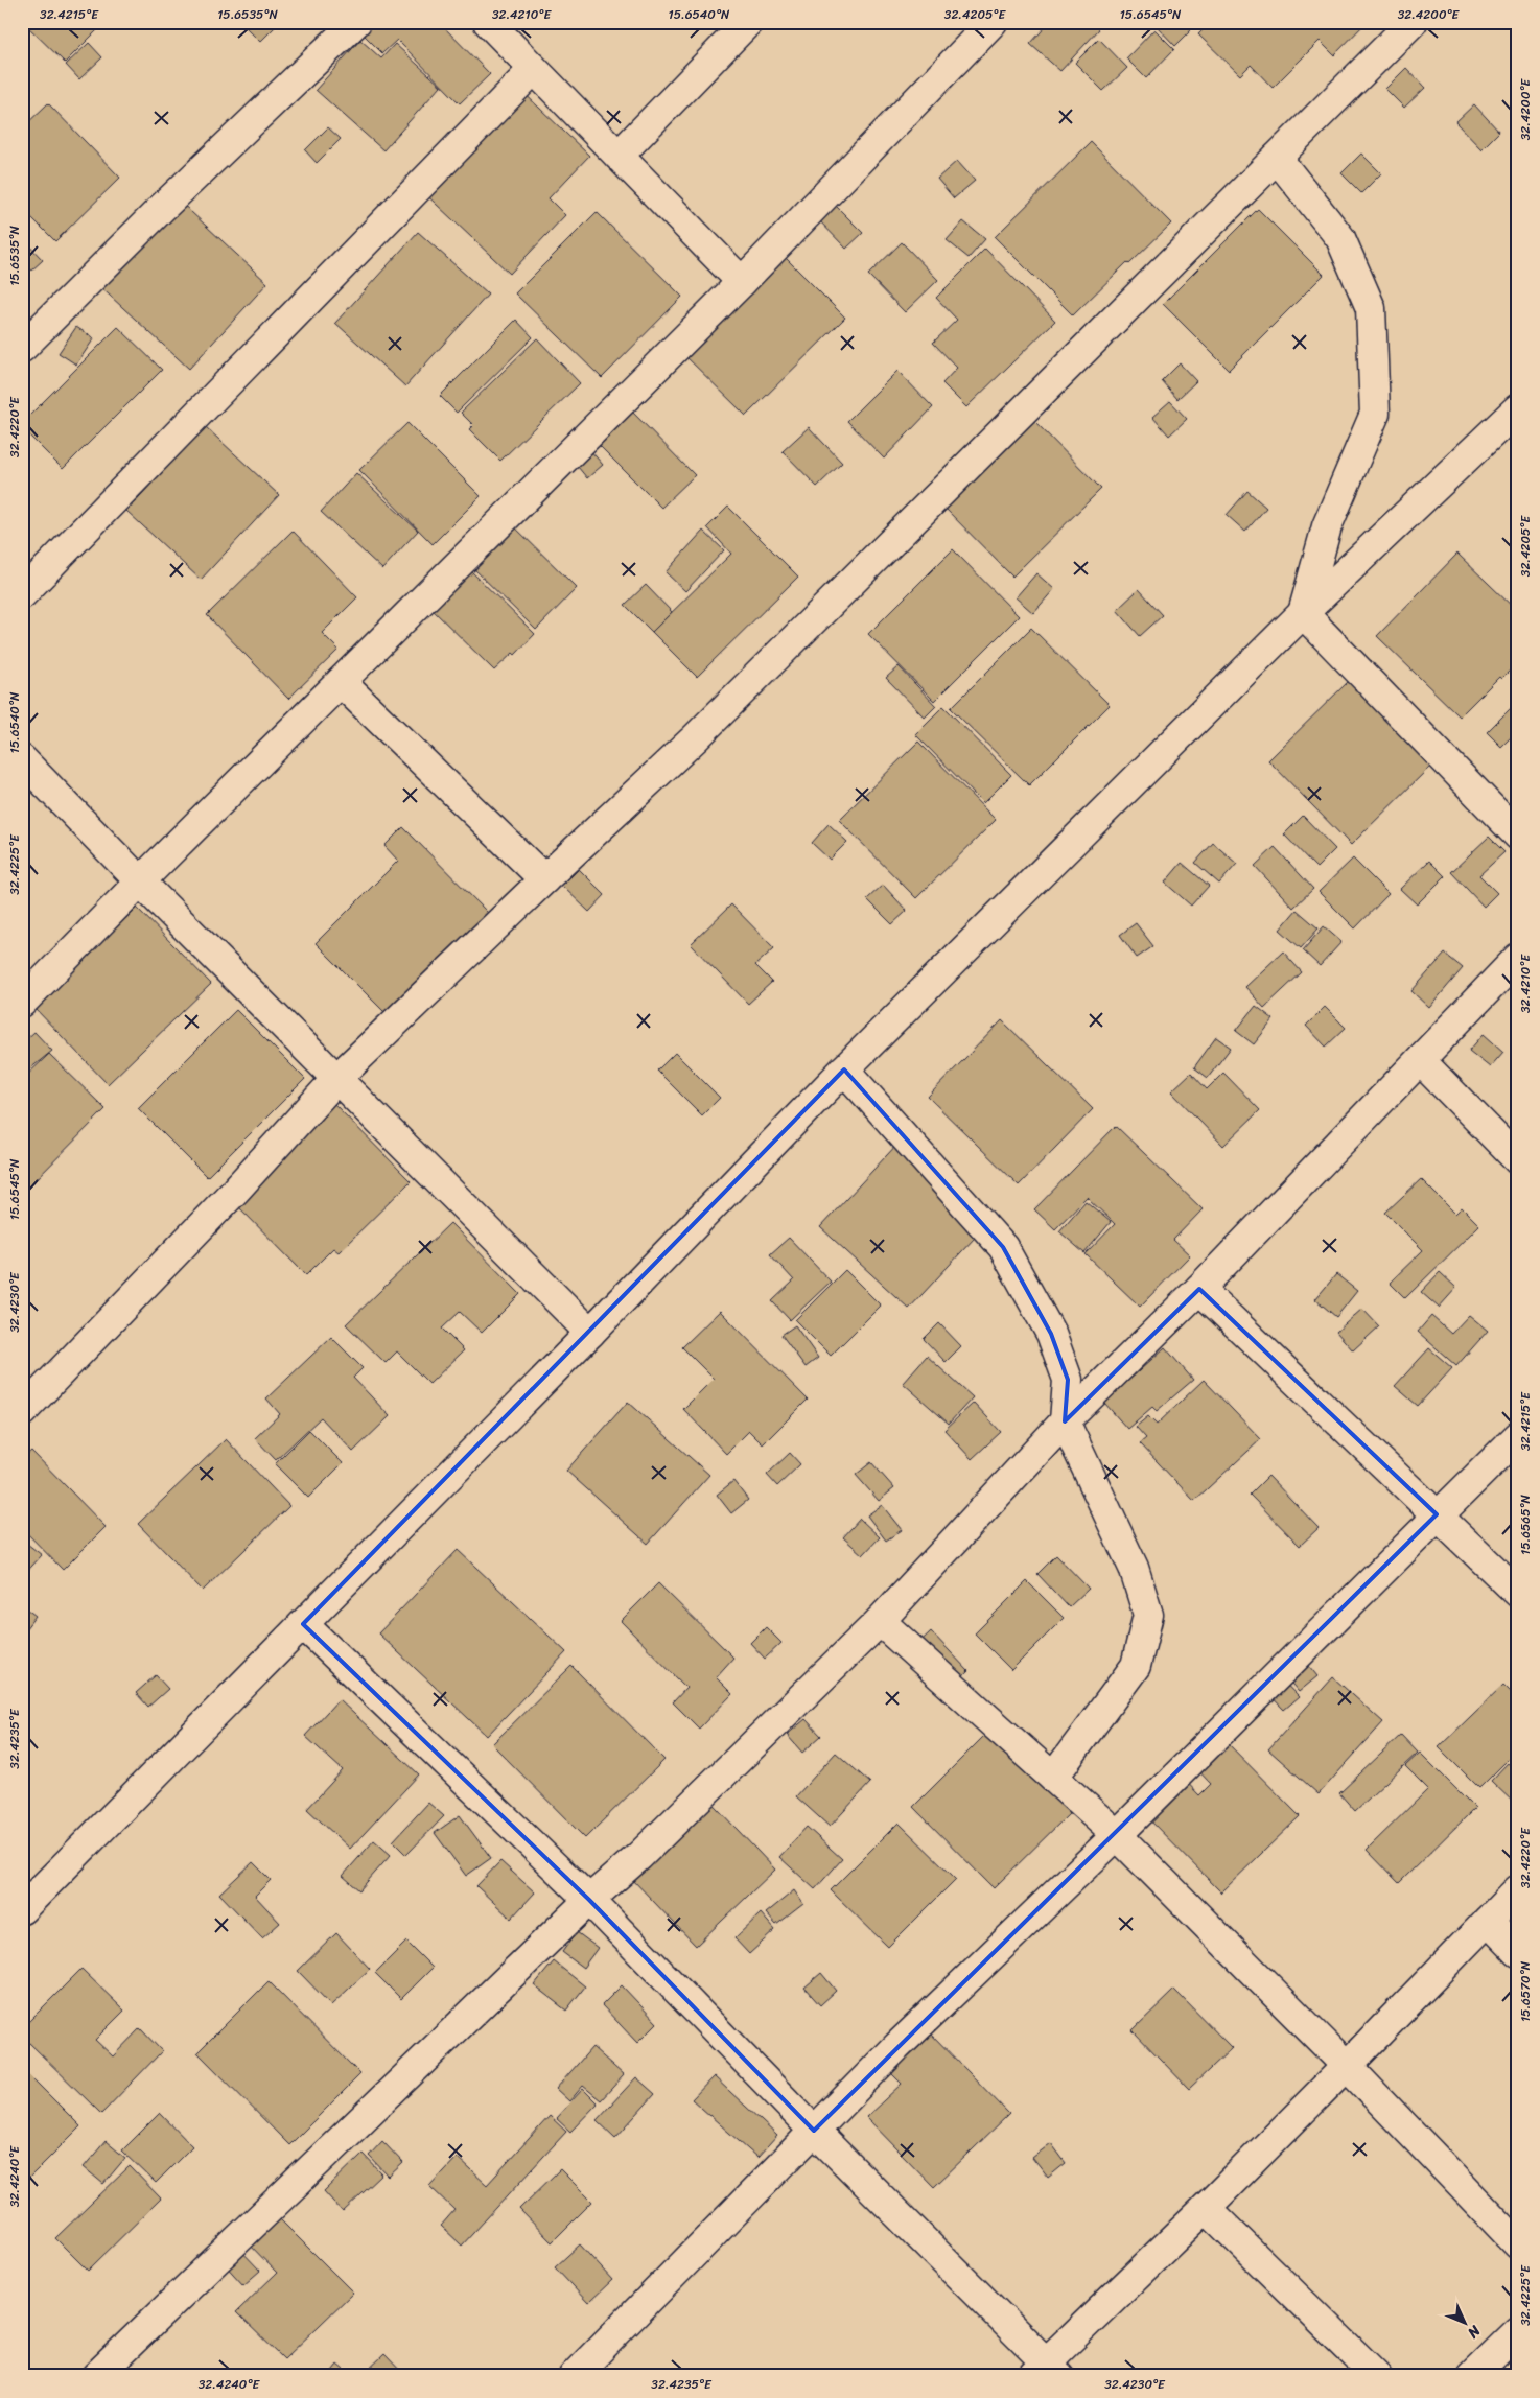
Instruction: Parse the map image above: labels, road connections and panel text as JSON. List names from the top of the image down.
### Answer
{
  "north": "bottom right",
  "coordinates": [
    "32.4215°E",
    "15.6535°N",
    "32.4210°E",
    "15.6540°N",
    "32.4205°E",
    "15.6545°N",
    "32.4200°E",
    "32.4220°E",
    "32.4225°E",
    "32.4230°E",
    "15.6565°N",
    "32.4235°E",
    "15.6570°N",
    "32.4240°E"
  ]
}
